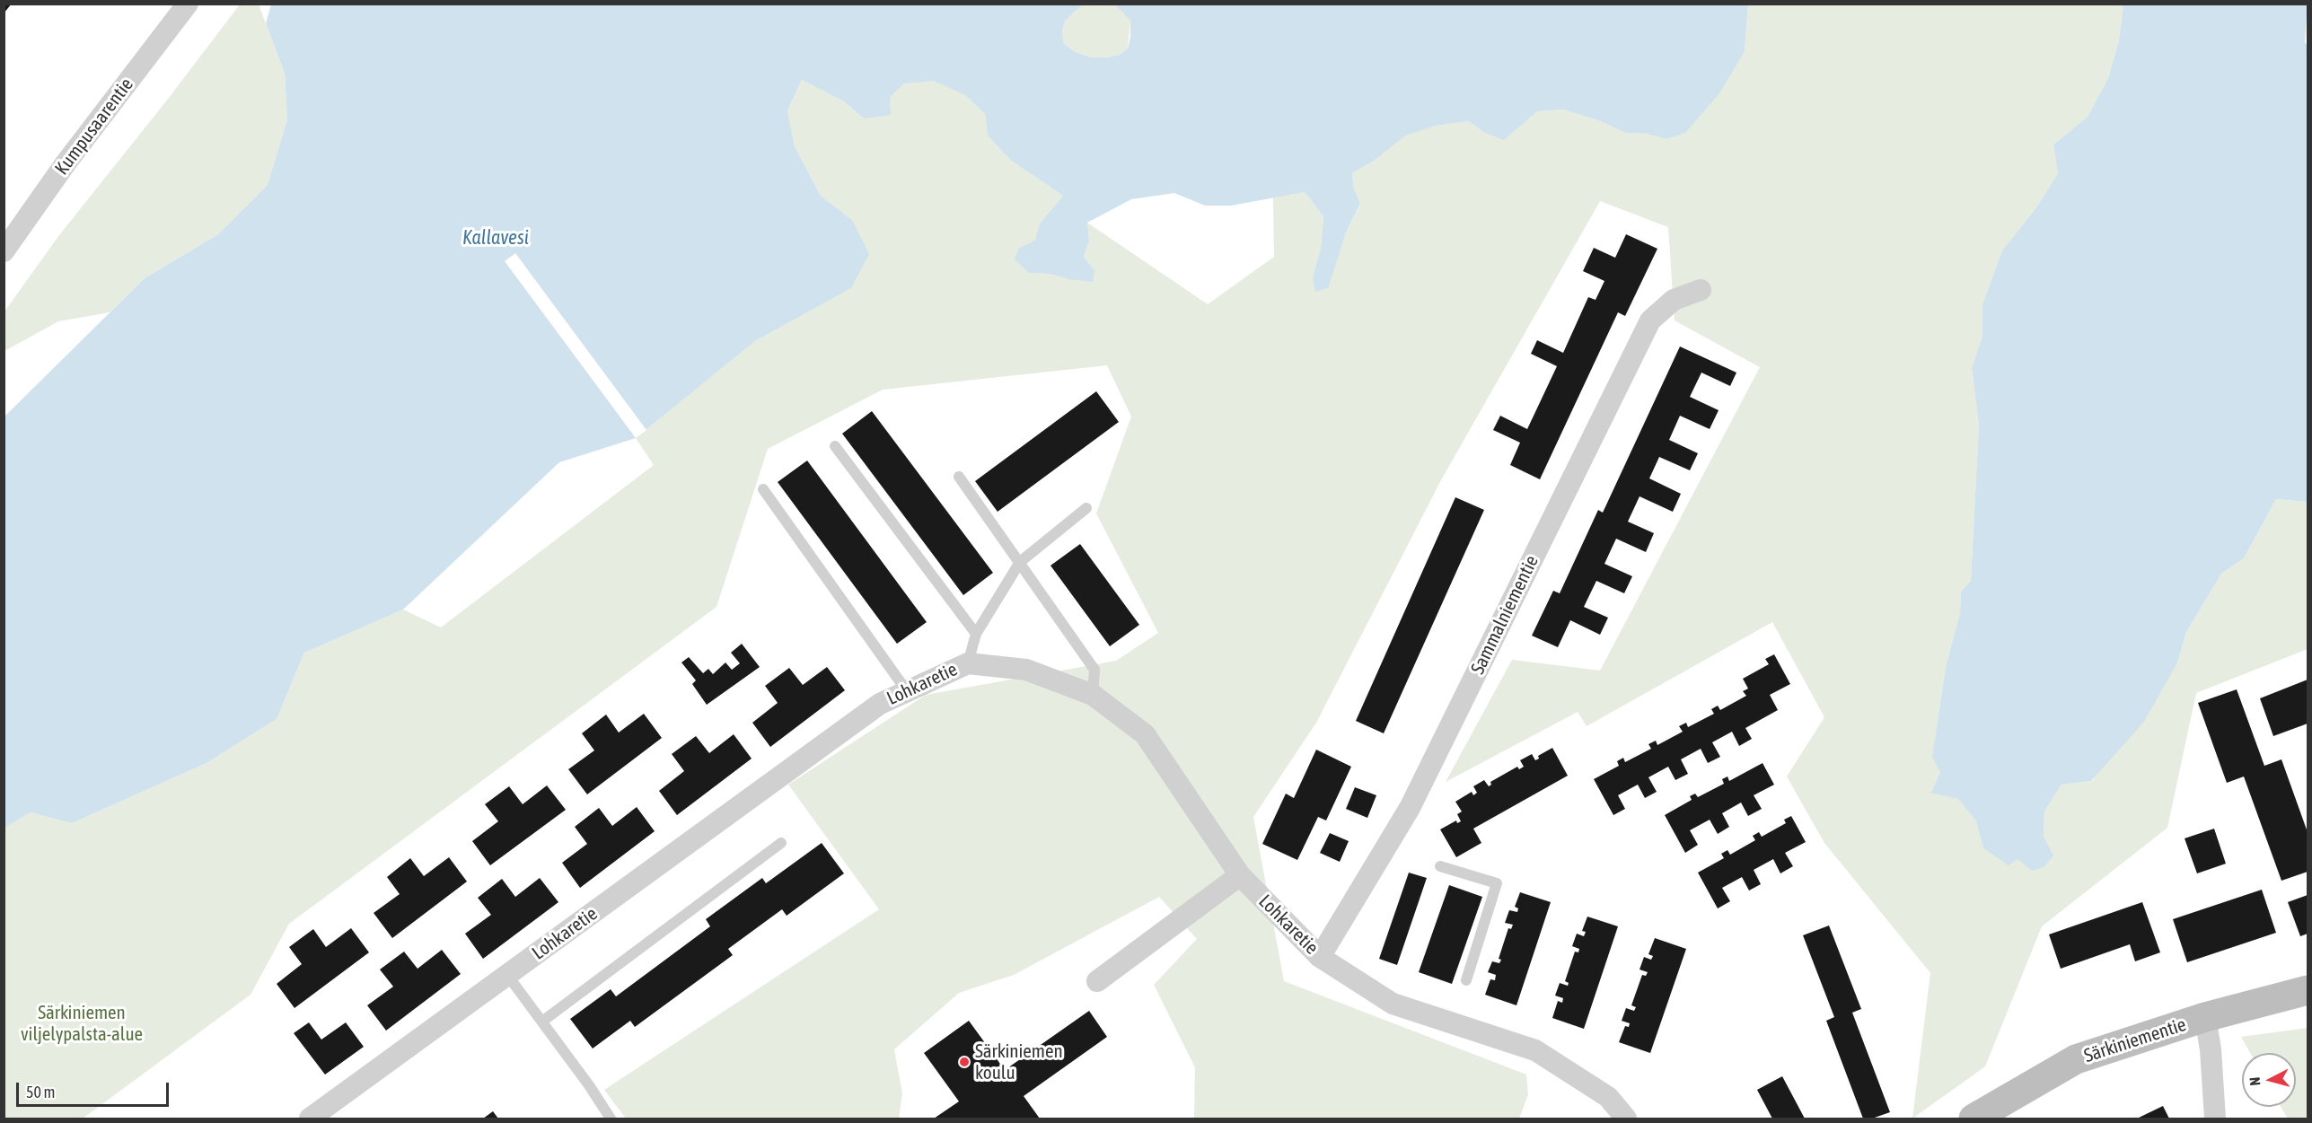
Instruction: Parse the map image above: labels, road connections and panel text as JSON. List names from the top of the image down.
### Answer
{
  "streets": {
    "street": [
      "Kumpusaarentie",
      "Sammalniementie",
      "Lohkaretie",
      "Särkiniementie"
    ]
  },
  "crossings": [
    ["Sammalniementie", "Lohkaretie"]
  ],
  "water": ["Kallavesi"],
  "parks": ["Särkiniemen viljelypalsta-alue"],
  "places": ["Särkiniemen koulu"],
  "scale_bar": "50 m",
  "north": "left"
}
